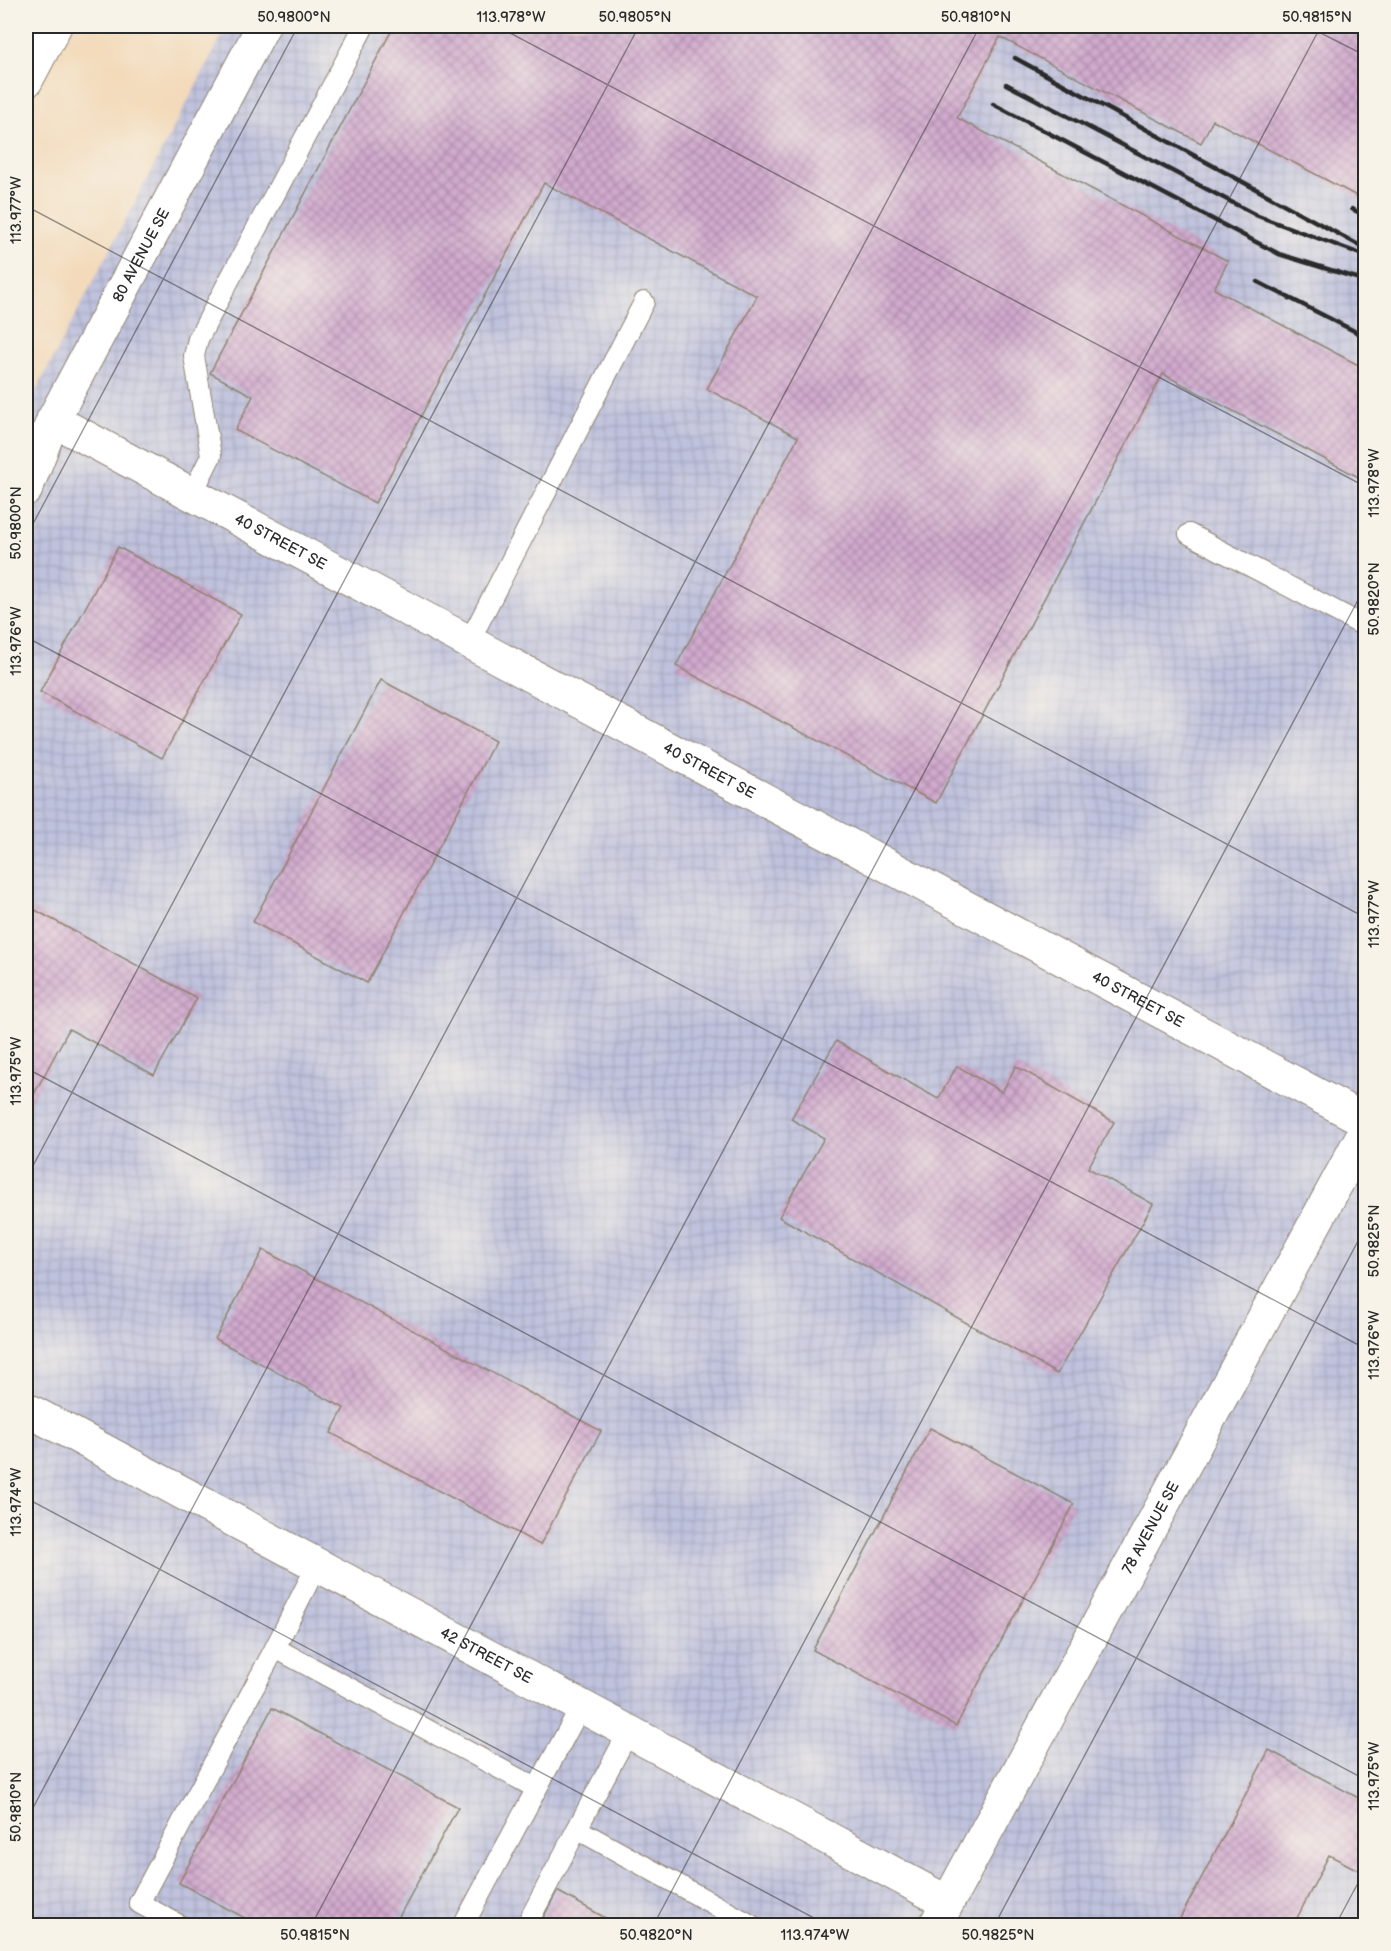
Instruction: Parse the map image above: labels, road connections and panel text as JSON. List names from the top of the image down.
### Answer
{
  "streets": {
    "street": [
      "80 AVENUE SE",
      "40 STREET SE",
      "78 AVENUE SE",
      "42 STREET SE"
    ]
  },
  "crossings": [
    ["80 AVENUE SE", "40 STREET SE"],
    ["78 AVENUE SE", "42 STREET SE"]
  ],
  "coordinates": [
    "50.9800°N",
    "113.978°W",
    "50.9805°N",
    "50.9810°N",
    "50.9815°N",
    "113.977°W",
    "50.9820°N",
    "113.976°W",
    "113.975°W",
    "50.9825°N",
    "113.974°W"
  ]
}
